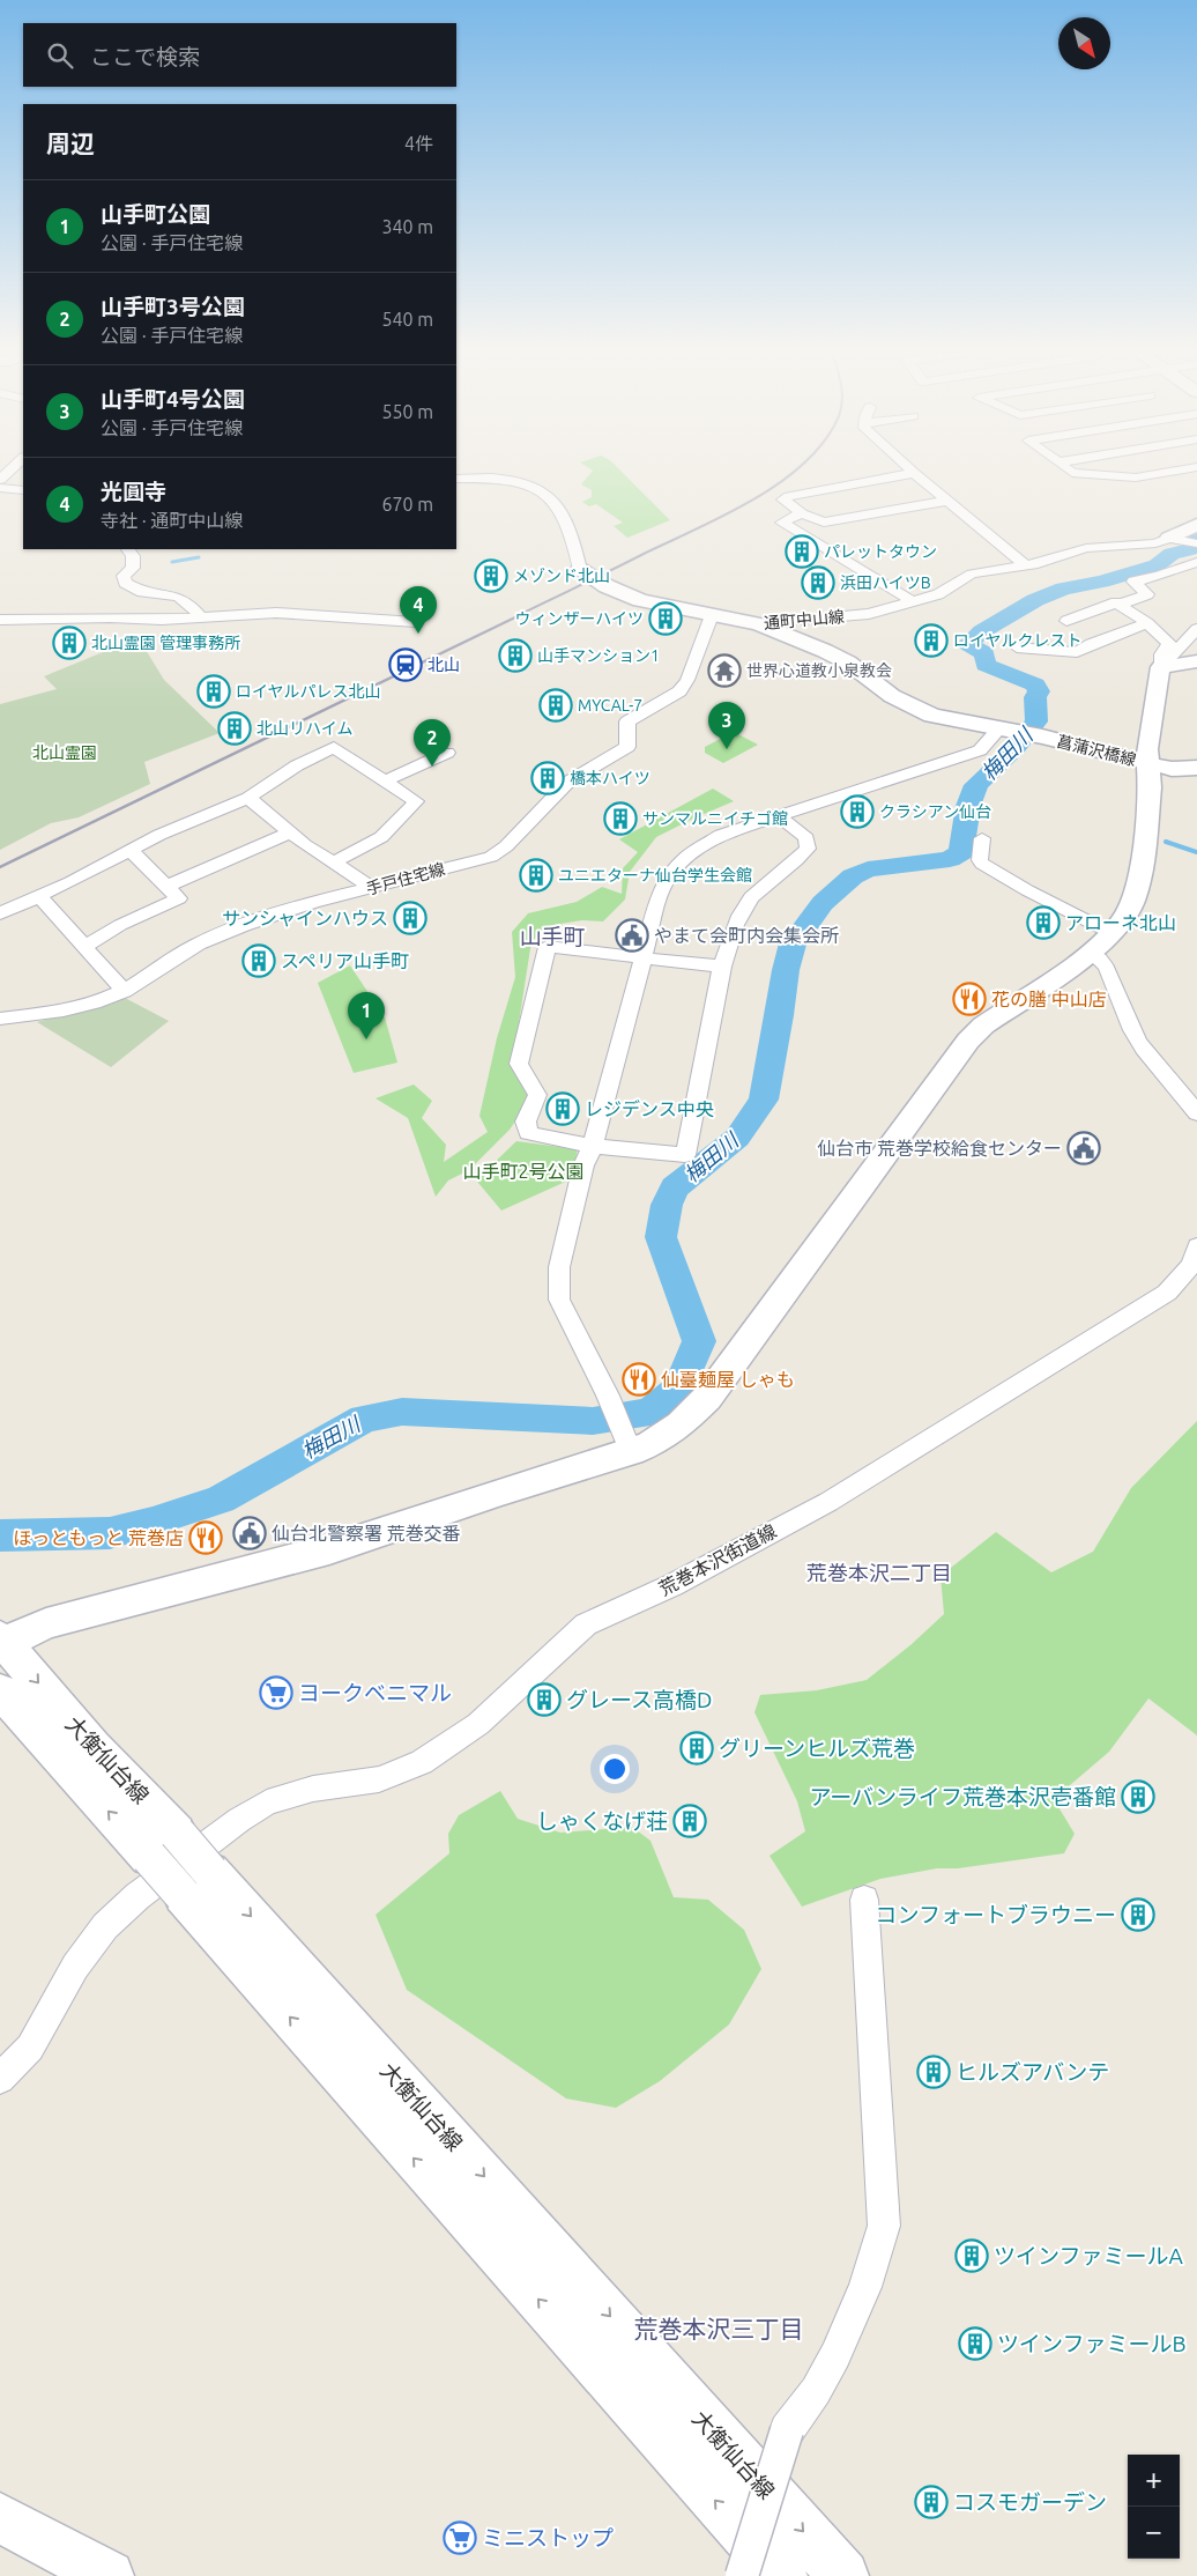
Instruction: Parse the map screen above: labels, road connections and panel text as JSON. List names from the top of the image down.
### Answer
{
  "streets": {
    "street": [
      "通町中山線",
      "菖蒲沢橋線",
      "手戸住宅線",
      "荒巻本沢街道線",
      "大衡仙台線"
    ]
  },
  "crossings": [
    ["通町中山線", "手戸住宅線"],
    ["荒巻本沢街道線", "大衡仙台線"]
  ],
  "districts": ["山手町", "荒巻本沢二丁目", "荒巻本沢三丁目"],
  "water": ["梅田川"],
  "parks": ["北山霊園", "山手町2号公園"],
  "places": {
    "building": [
      "パレットタウン",
      "メゾンド北山",
      "浜田ハイツB",
      "ウィンザーハイツ",
      "ロイヤルクレスト",
      "北山霊園 管理事務所",
      "山手マンション1",
      "ロイヤルパレス北山",
      "MYCAL-7",
      "北山リハイム",
      "橋本ハイツ",
      "クラシアン仙台",
      "サンマルニイチゴ館",
      "ユニエターナ仙台学生会館",
      "サンシャインハウス",
      "アローネ北山",
      "スペリア山手町",
      "レジデンス中央",
      "グレース高橋D",
      "グリーンヒルズ荒巻",
      "アーバンライフ荒巻本沢壱番館",
      "しゃくなげ荘",
      "コンフォートブラウニー",
      "ヒルズアバンテ",
      "ツインファミールA",
      "ツインファミールB",
      "コスモガーデン"
    ],
    "station": ["北山"],
    "temple": ["世界心道教小泉教会"],
    "public building": ["やまて会町内会集会所", "仙台市 荒巻学校給食センター", "仙台北警察署 荒巻交番"],
    "restaurant": ["花の膳 中山店", "仙臺麺屋 しゃも", "ほっともっと 荒巻店"],
    "supermarket": ["ヨークベニマル", "ミニストップ"]
  },
  "north": "bottom right",
  "page": {
    "search": "ここで検索",
    "heading": ["周辺", "4件"],
    "list": [
      {
        "mark": "1",
        "name": "山手町公園",
        "note": "公園 · 手戸住宅線",
        "value": "340 m"
      },
      {
        "mark": "2",
        "name": "山手町3号公園",
        "note": "公園 · 手戸住宅線",
        "value": "540 m"
      },
      {
        "mark": "3",
        "name": "山手町4号公園",
        "note": "公園 · 手戸住宅線",
        "value": "550 m"
      },
      {
        "mark": "4",
        "name": "光圓寺",
        "note": "寺社 · 通町中山線",
        "value": "670 m"
      }
    ],
    "pins": [
      "4",
      "3",
      "2",
      "1"
    ],
    "map_buttons": ["+", "−"]
  }
}
